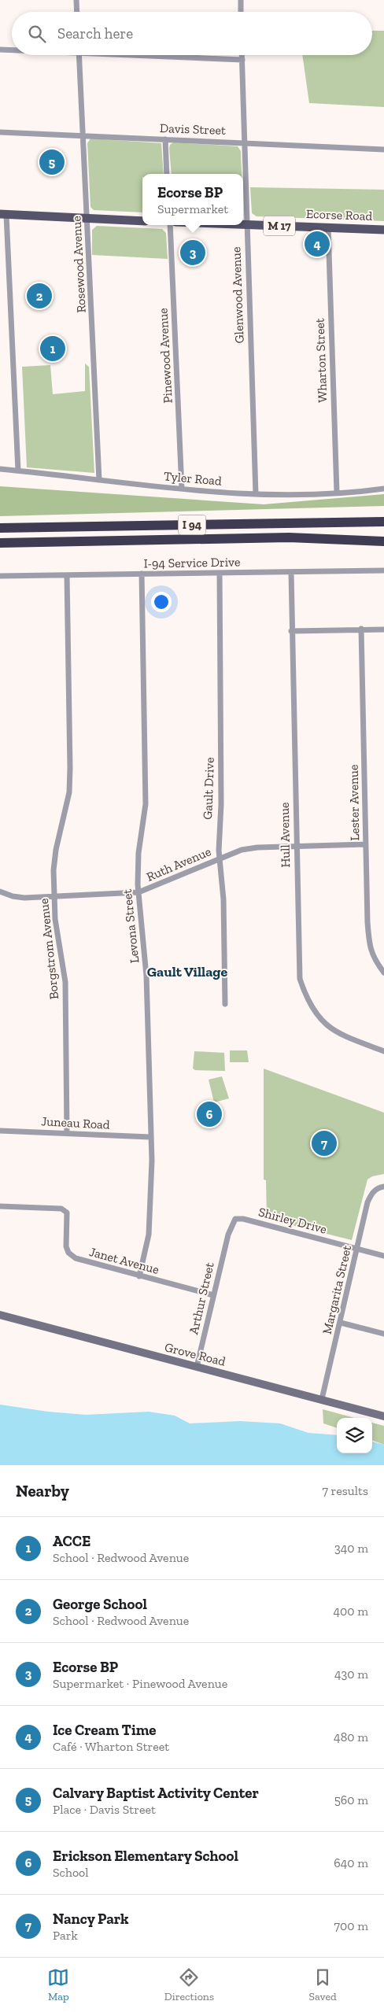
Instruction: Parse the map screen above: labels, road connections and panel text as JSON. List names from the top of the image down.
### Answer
{
  "streets": {
    "highway": ["I 94"],
    "main road": ["Ecorse Road", "M 17", "Grove Road"],
    "street": [
      "Davis Street",
      "Rosewood Avenue",
      "Glenwood Avenue",
      "Pinewood Avenue",
      "Wharton Street",
      "Tyler Road",
      "I-94 Service Drive",
      "Gault Drive",
      "Lester Avenue",
      "Hull Avenue",
      "Ruth Avenue",
      "Levona Street",
      "Borgstrom Avenue",
      "Juneau Road",
      "Shirley Drive",
      "Janet Avenue",
      "Margarita Street",
      "Arthur Street"
    ]
  },
  "crossings": [
    ["Davis Street", "Rosewood Avenue"],
    ["Davis Street", "Glenwood Avenue"],
    ["Ecorse Road", "Glenwood Avenue"],
    ["Ecorse Road", "Wharton Street"],
    ["Rosewood Avenue", "Tyler Road"],
    ["Glenwood Avenue", "Tyler Road"],
    ["Pinewood Avenue", "Tyler Road"],
    ["Wharton Street", "Tyler Road"],
    ["I-94 Service Drive", "Gault Drive"],
    ["I-94 Service Drive", "Hull Avenue"],
    ["I-94 Service Drive", "Levona Street"],
    ["I-94 Service Drive", "Borgstrom Avenue"],
    ["Gault Drive", "Ruth Avenue"],
    ["Lester Avenue", "Ruth Avenue"],
    ["Hull Avenue", "Ruth Avenue"],
    ["Ruth Avenue", "Levona Street"],
    ["Ruth Avenue", "Borgstrom Avenue"],
    ["Levona Street", "Juneau Road"],
    ["Levona Street", "Janet Avenue"],
    ["Borgstrom Avenue", "Juneau Road"],
    ["Shirley Drive", "Margarita Street"],
    ["Shirley Drive", "Arthur Street"],
    ["Janet Avenue", "Arthur Street"],
    ["Margarita Street", "Grove Road"],
    ["Arthur Street", "Grove Road"]
  ],
  "districts": ["Gault Village"],
  "page": {
    "search": "Search here",
    "pins": [
      "5",
      "4",
      "3",
      "2",
      "1",
      "6",
      "7"
    ],
    "popup": ["Ecorse BP", "Supermarket"],
    "heading": ["Nearby", "7 results"],
    "list": [
      {
        "mark": "1",
        "name": "ACCE",
        "note": "School · Redwood Avenue",
        "value": "340 m"
      },
      {
        "mark": "2",
        "name": "George School",
        "note": "School · Redwood Avenue",
        "value": "400 m"
      },
      {
        "mark": "3",
        "name": "Ecorse BP",
        "note": "Supermarket · Pinewood Avenue",
        "value": "430 m"
      },
      {
        "mark": "4",
        "name": "Ice Cream Time",
        "note": "Café · Wharton Street",
        "value": "480 m"
      },
      {
        "mark": "5",
        "name": "Calvary Baptist Activity Center",
        "note": "Place · Davis Street",
        "value": "560 m"
      },
      {
        "mark": "6",
        "name": "Erickson Elementary School",
        "note": "School",
        "value": "640 m"
      },
      {
        "mark": "7",
        "name": "Nancy Park",
        "note": "Park",
        "value": "700 m"
      }
    ],
    "nav": ["Map", "Directions", "Saved"]
  }
}
